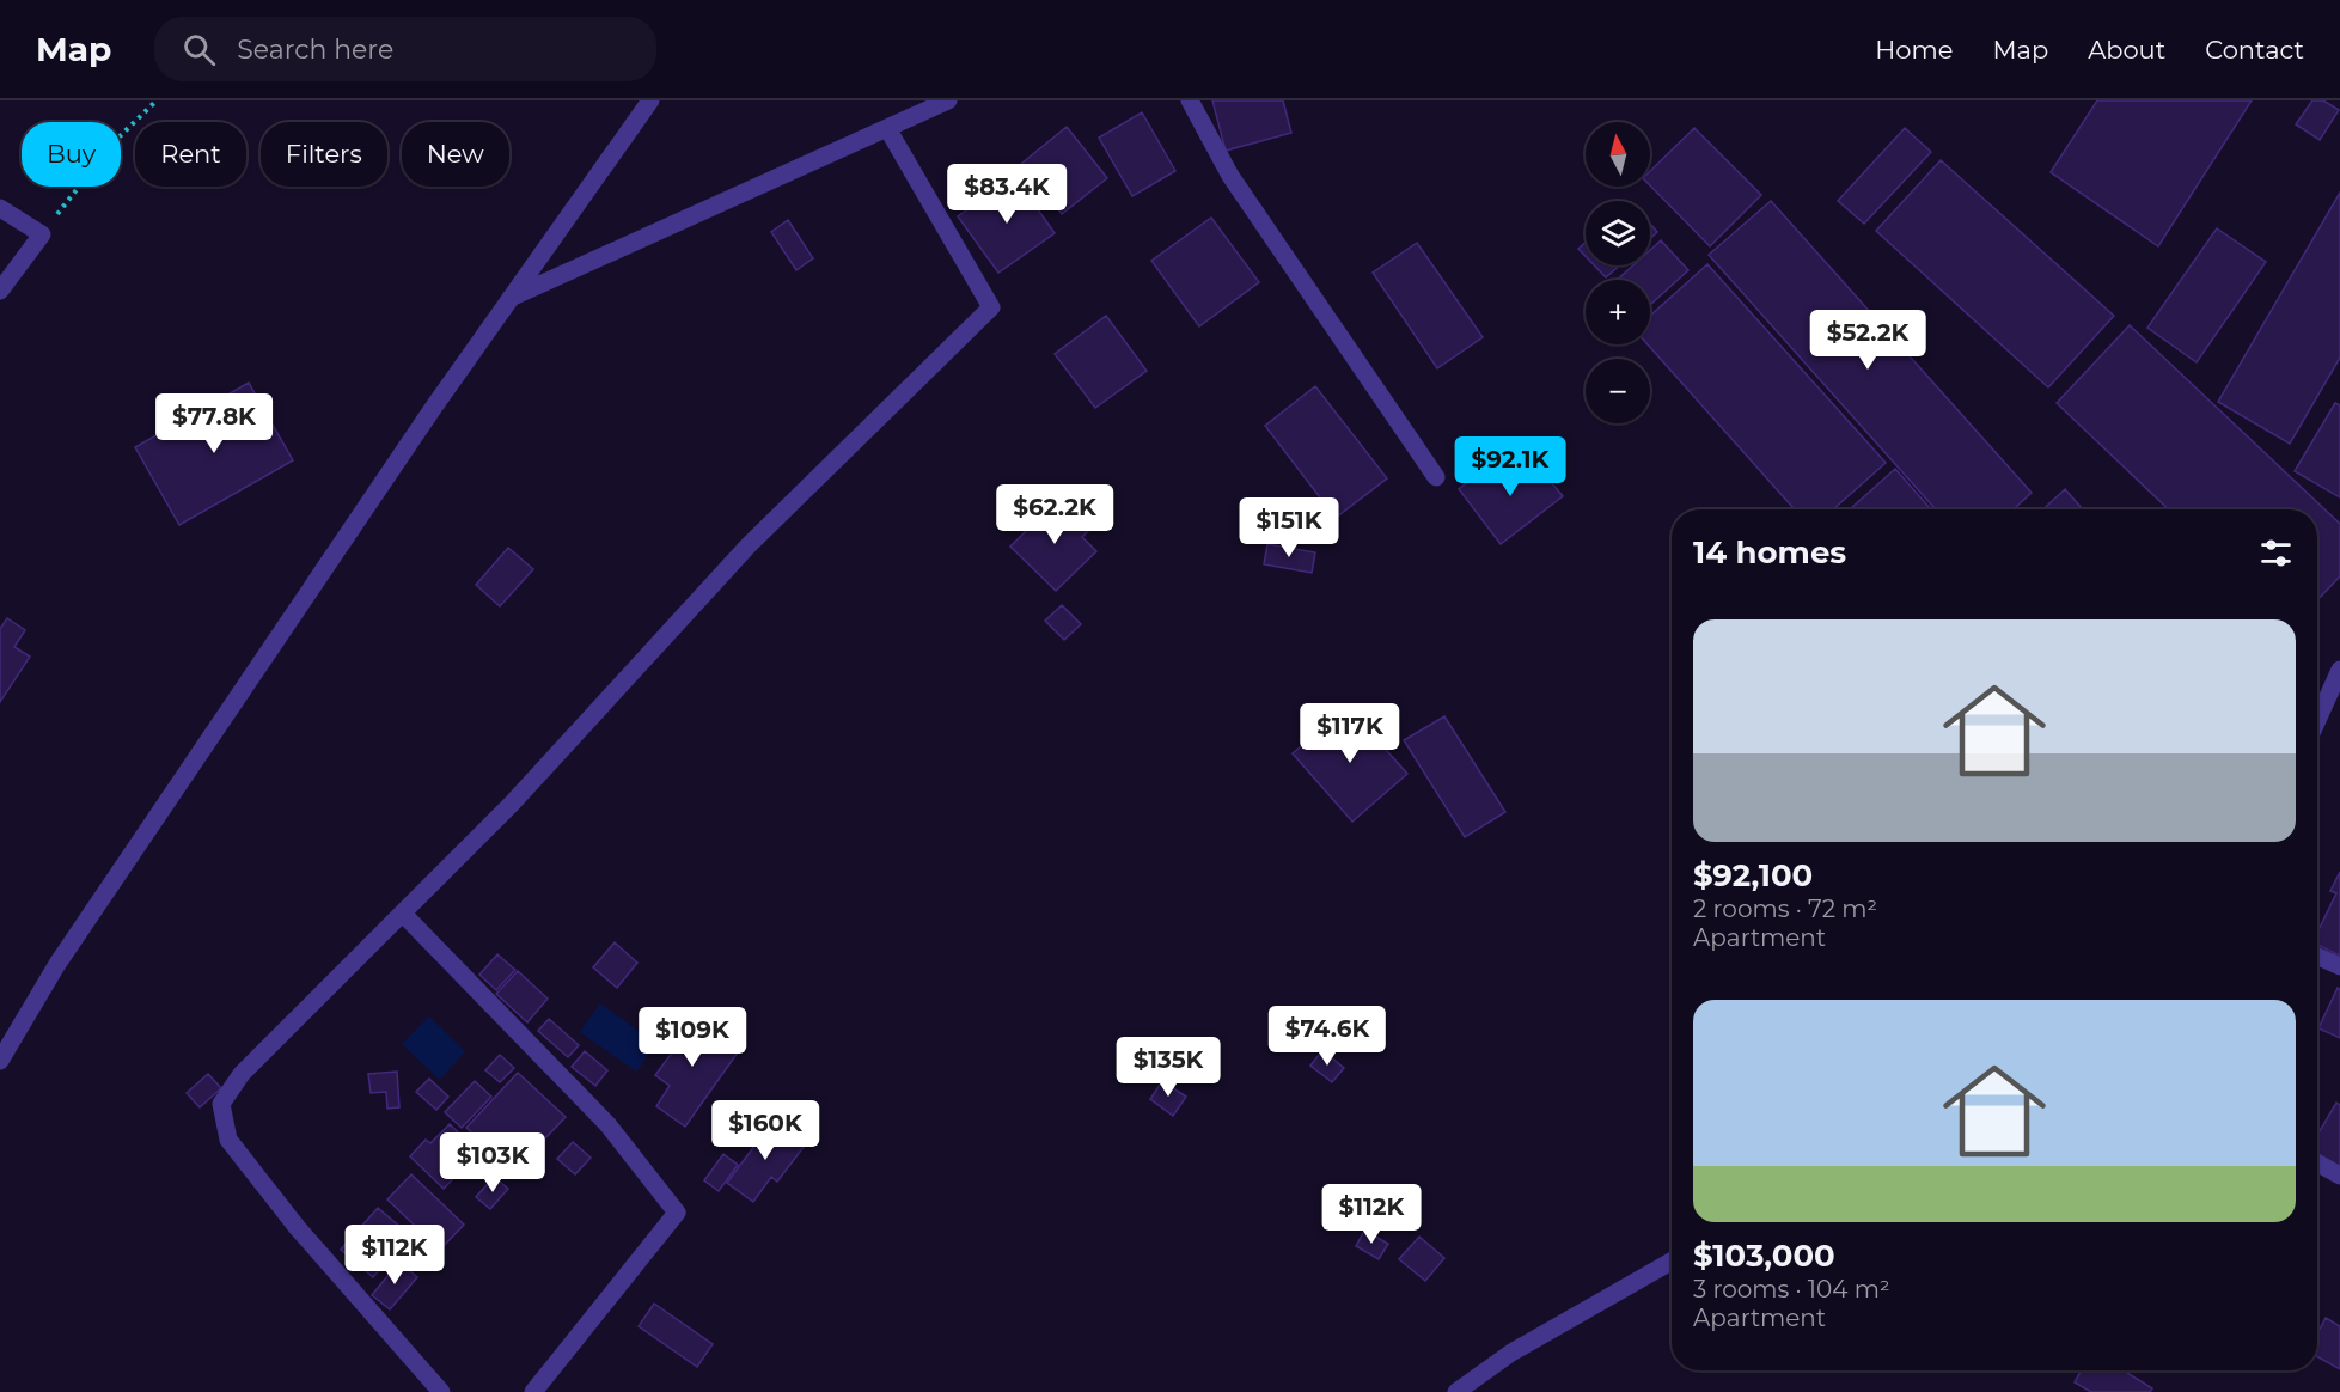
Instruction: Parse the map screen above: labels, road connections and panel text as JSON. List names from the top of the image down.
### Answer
{
  "north": "top",
  "page": {
    "header": "Map",
    "search": "Search here",
    "nav": [
      "Home",
      "Map",
      "About",
      "Contact"
    ],
    "map_buttons": ["+", "−"],
    "chip": [
      "Buy",
      "Rent",
      "Filters",
      "New"
    ],
    "price": [
      "$83.4K",
      "$52.2K",
      "$77.8K",
      "$92.1K",
      "$62.2K",
      "$151K",
      "$117K",
      "$74.6K",
      "$109K",
      "$135K",
      "$160K",
      "$103K",
      "$112K",
      "$112K"
    ],
    "heading": "14 homes",
    "list": [
      {
        "name": "$92,100",
        "note": "2 rooms · 72 m² · Apartment"
      },
      {
        "name": "$103,000",
        "note": "3 rooms · 104 m² · Apartment"
      }
    ]
  }
}
